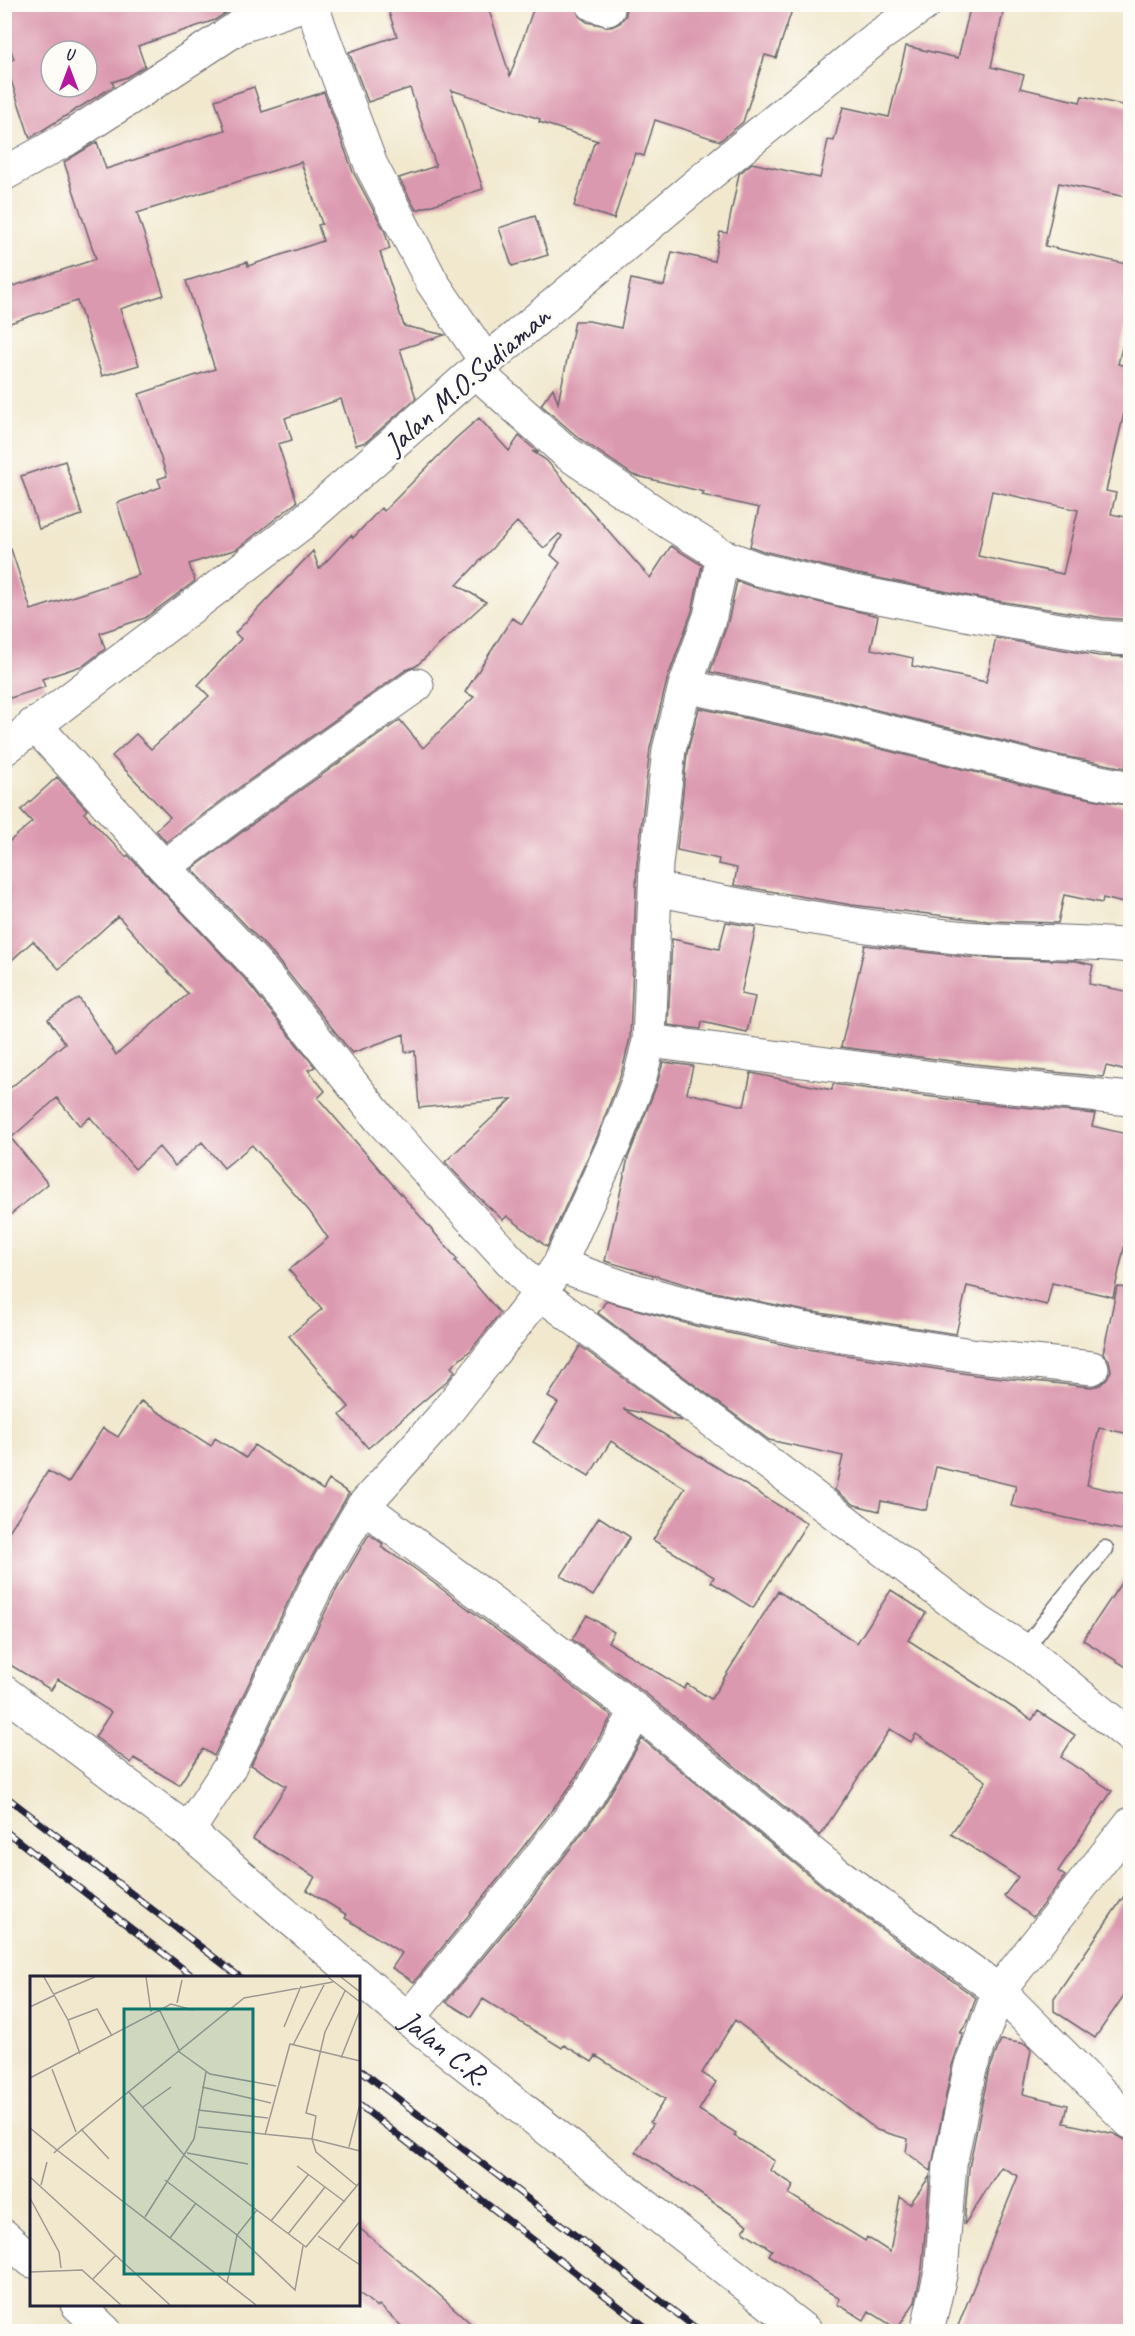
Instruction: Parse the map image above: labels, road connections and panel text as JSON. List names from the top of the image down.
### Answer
{
  "streets": {
    "street": ["Jalan M.O.Sudiaman", "Jalan C.R."]
  },
  "north": "top"
}
